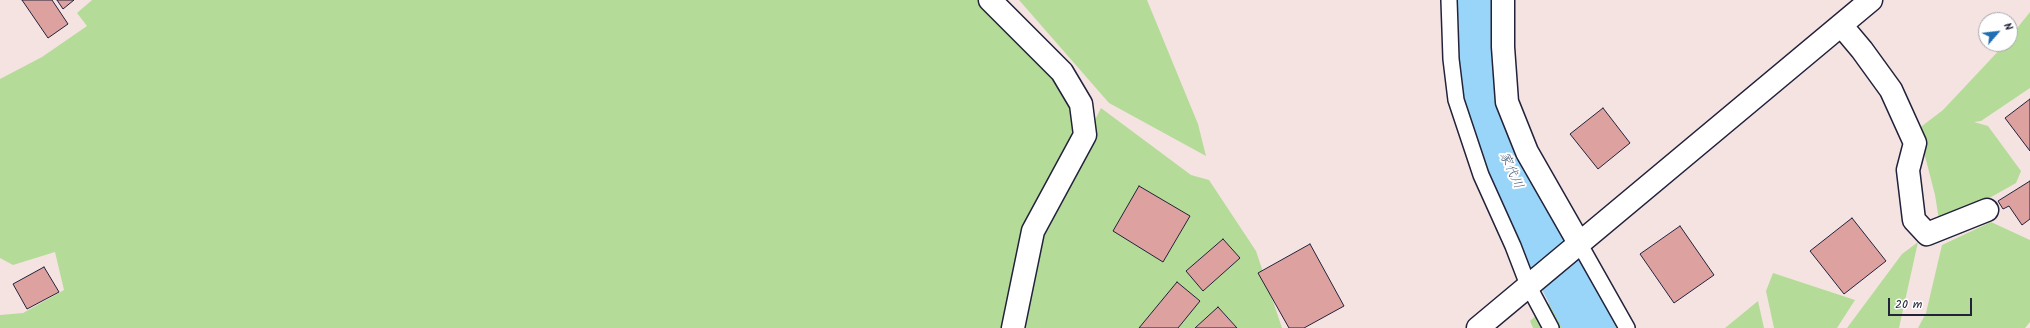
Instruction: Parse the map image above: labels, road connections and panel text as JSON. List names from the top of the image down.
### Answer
{
  "water": ["家代川"],
  "scale_bar": "20 m",
  "north": "top right"
}
